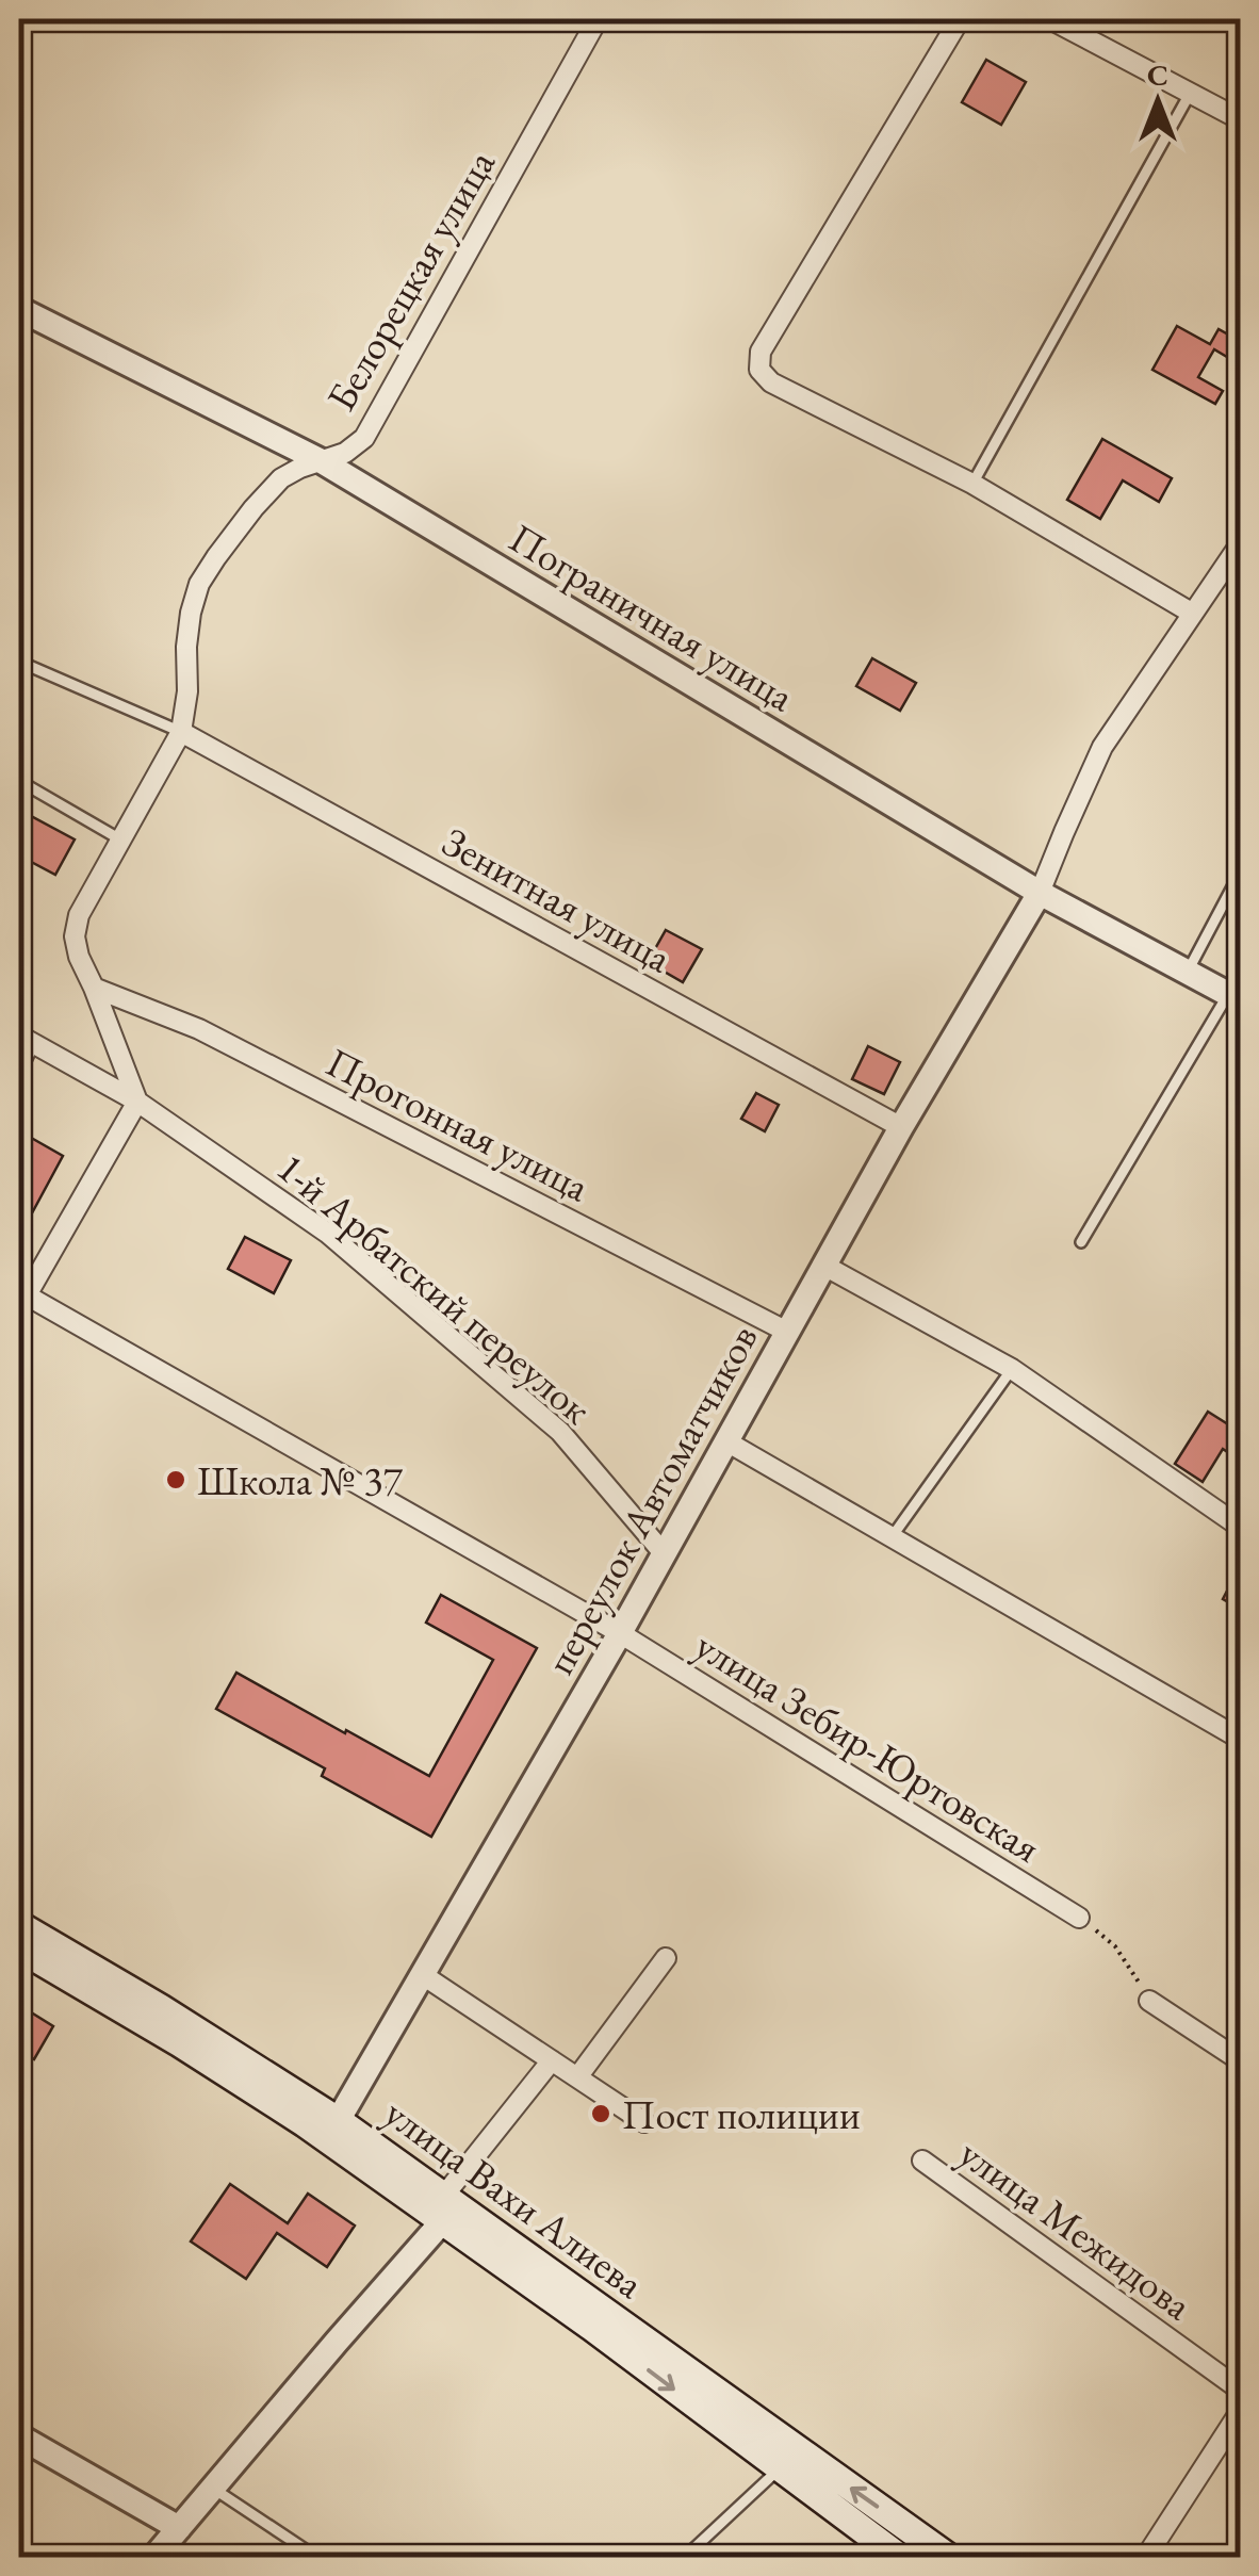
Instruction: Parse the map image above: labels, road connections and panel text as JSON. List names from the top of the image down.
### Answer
{
  "streets": {
    "main road": ["улица Вахи Алиева"],
    "street": [
      "Белорецкая улица",
      "Пограничная улица",
      "Зенитная улица",
      "Прогонная улица",
      "1-й Арбатский переулок",
      "переулок Автоматчиков",
      "улица Зебир-Юртовская",
      "улица Межидова"
    ]
  },
  "crossings": [
    ["Белорецкая улица", "Пограничная улица"],
    ["Белорецкая улица", "Зенитная улица"],
    ["Белорецкая улица", "Прогонная улица"],
    ["Пограничная улица", "переулок Автоматчиков"],
    ["Зенитная улица", "переулок Автоматчиков"],
    ["Прогонная улица", "переулок Автоматчиков"],
    ["1-й Арбатский переулок", "переулок Автоматчиков"],
    ["переулок Автоматчиков", "улица Зебир-Юртовская"],
    ["переулок Автоматчиков", "улица Вахи Алиева"]
  ],
  "places": ["Школа № 37", "Пост полиции"],
  "north": "top"
}
